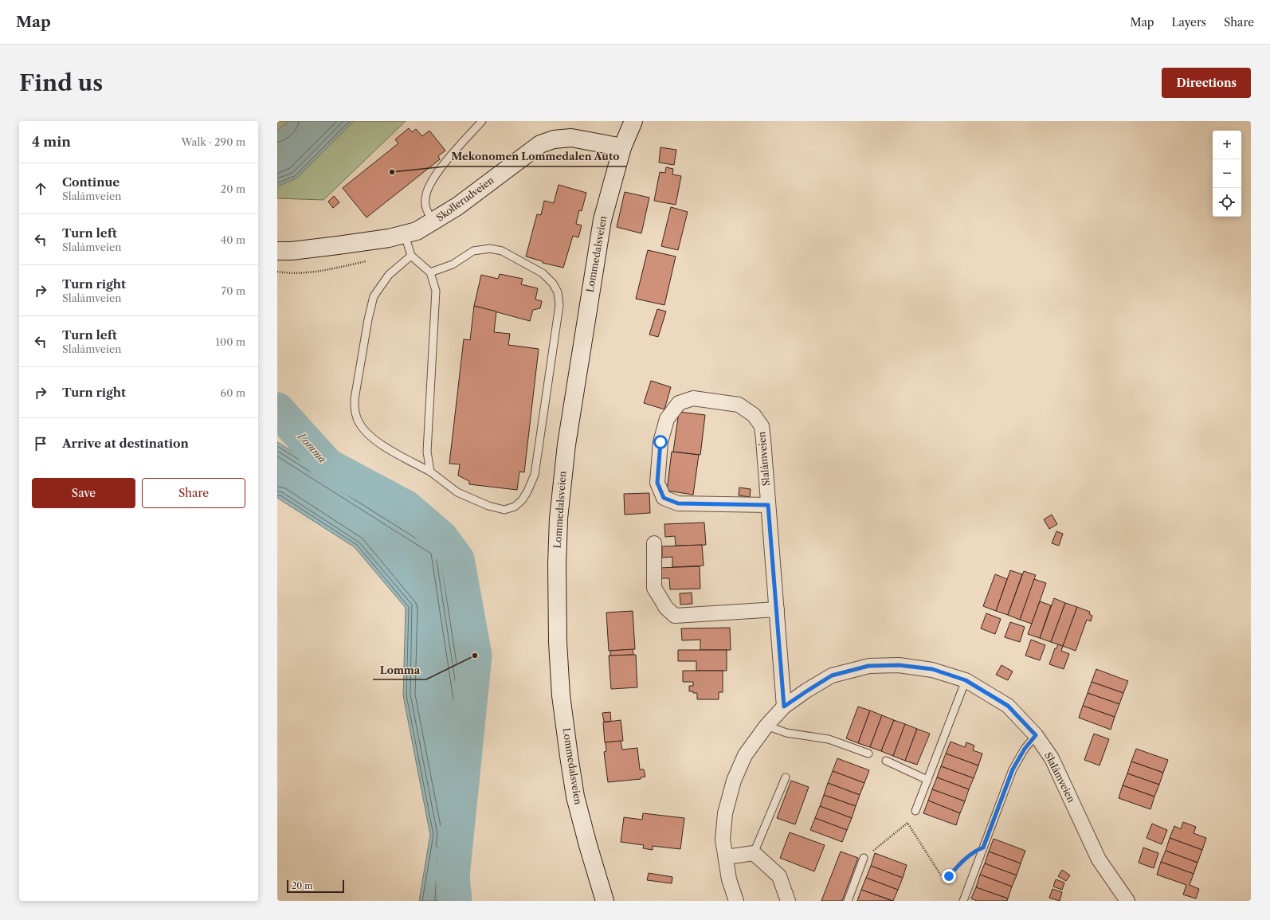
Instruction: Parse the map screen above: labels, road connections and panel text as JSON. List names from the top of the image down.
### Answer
{
  "streets": {
    "main road": ["Skollerudveien", "Lommedalsveien"],
    "street": ["Slalåmveien"]
  },
  "crossings": [
    ["Skollerudveien", "Lommedalsveien"]
  ],
  "water": ["Lomma"],
  "places": ["Mekonomen Lommedalen Auto", "Lomma"],
  "scale_bar": "20 m",
  "page": {
    "header": "Map",
    "nav": ["Map", "Layers", "Share"],
    "buttons": [
      "Directions",
      ["Save", "Share"]
    ],
    "title": "Find us",
    "heading": ["4 min", "Walk · 290 m"],
    "map_buttons": ["+", "−"],
    "list": [
      ["Continue", "Slalåmveien", "20 m"],
      ["Turn left", "Slalåmveien", "40 m"],
      ["Turn right", "Slalåmveien", "70 m"],
      ["Turn left", "Slalåmveien", "100 m"],
      ["Turn right", "60 m"],
      "Arrive at destination"
    ],
    "scale": "20 m"
  }
}
